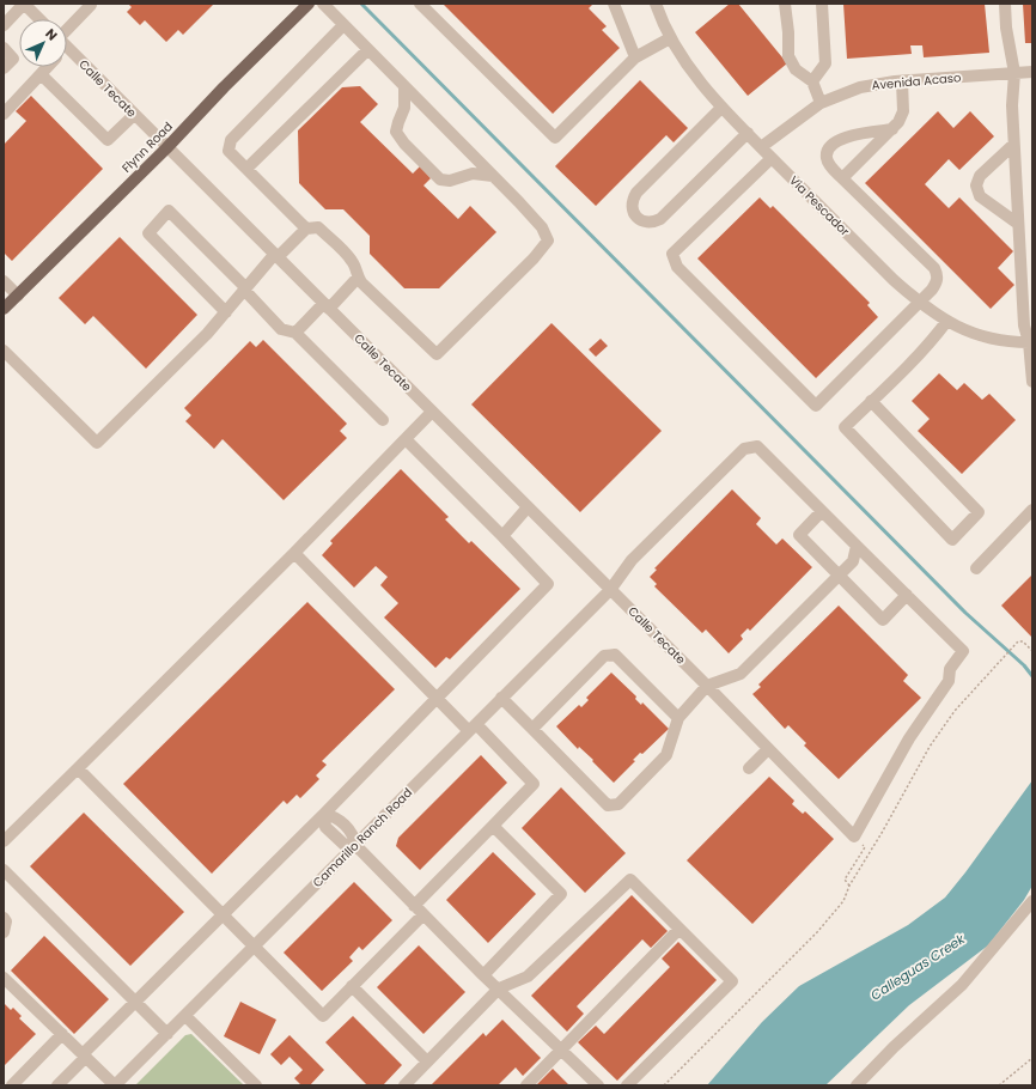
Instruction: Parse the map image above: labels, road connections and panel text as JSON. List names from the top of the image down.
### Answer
{
  "streets": {
    "main road": ["Flynn Road"],
    "street": [
      "Avenida Acaso",
      "Calle Tecate",
      "Via Pescador",
      "Camarillo Ranch Road"
    ]
  },
  "crossings": [
    ["Avenida Acaso", "Via Pescador"],
    ["Calle Tecate", "Flynn Road"],
    ["Calle Tecate", "Camarillo Ranch Road"]
  ],
  "water": ["Calleguas Creek"],
  "north": "top right"
}
